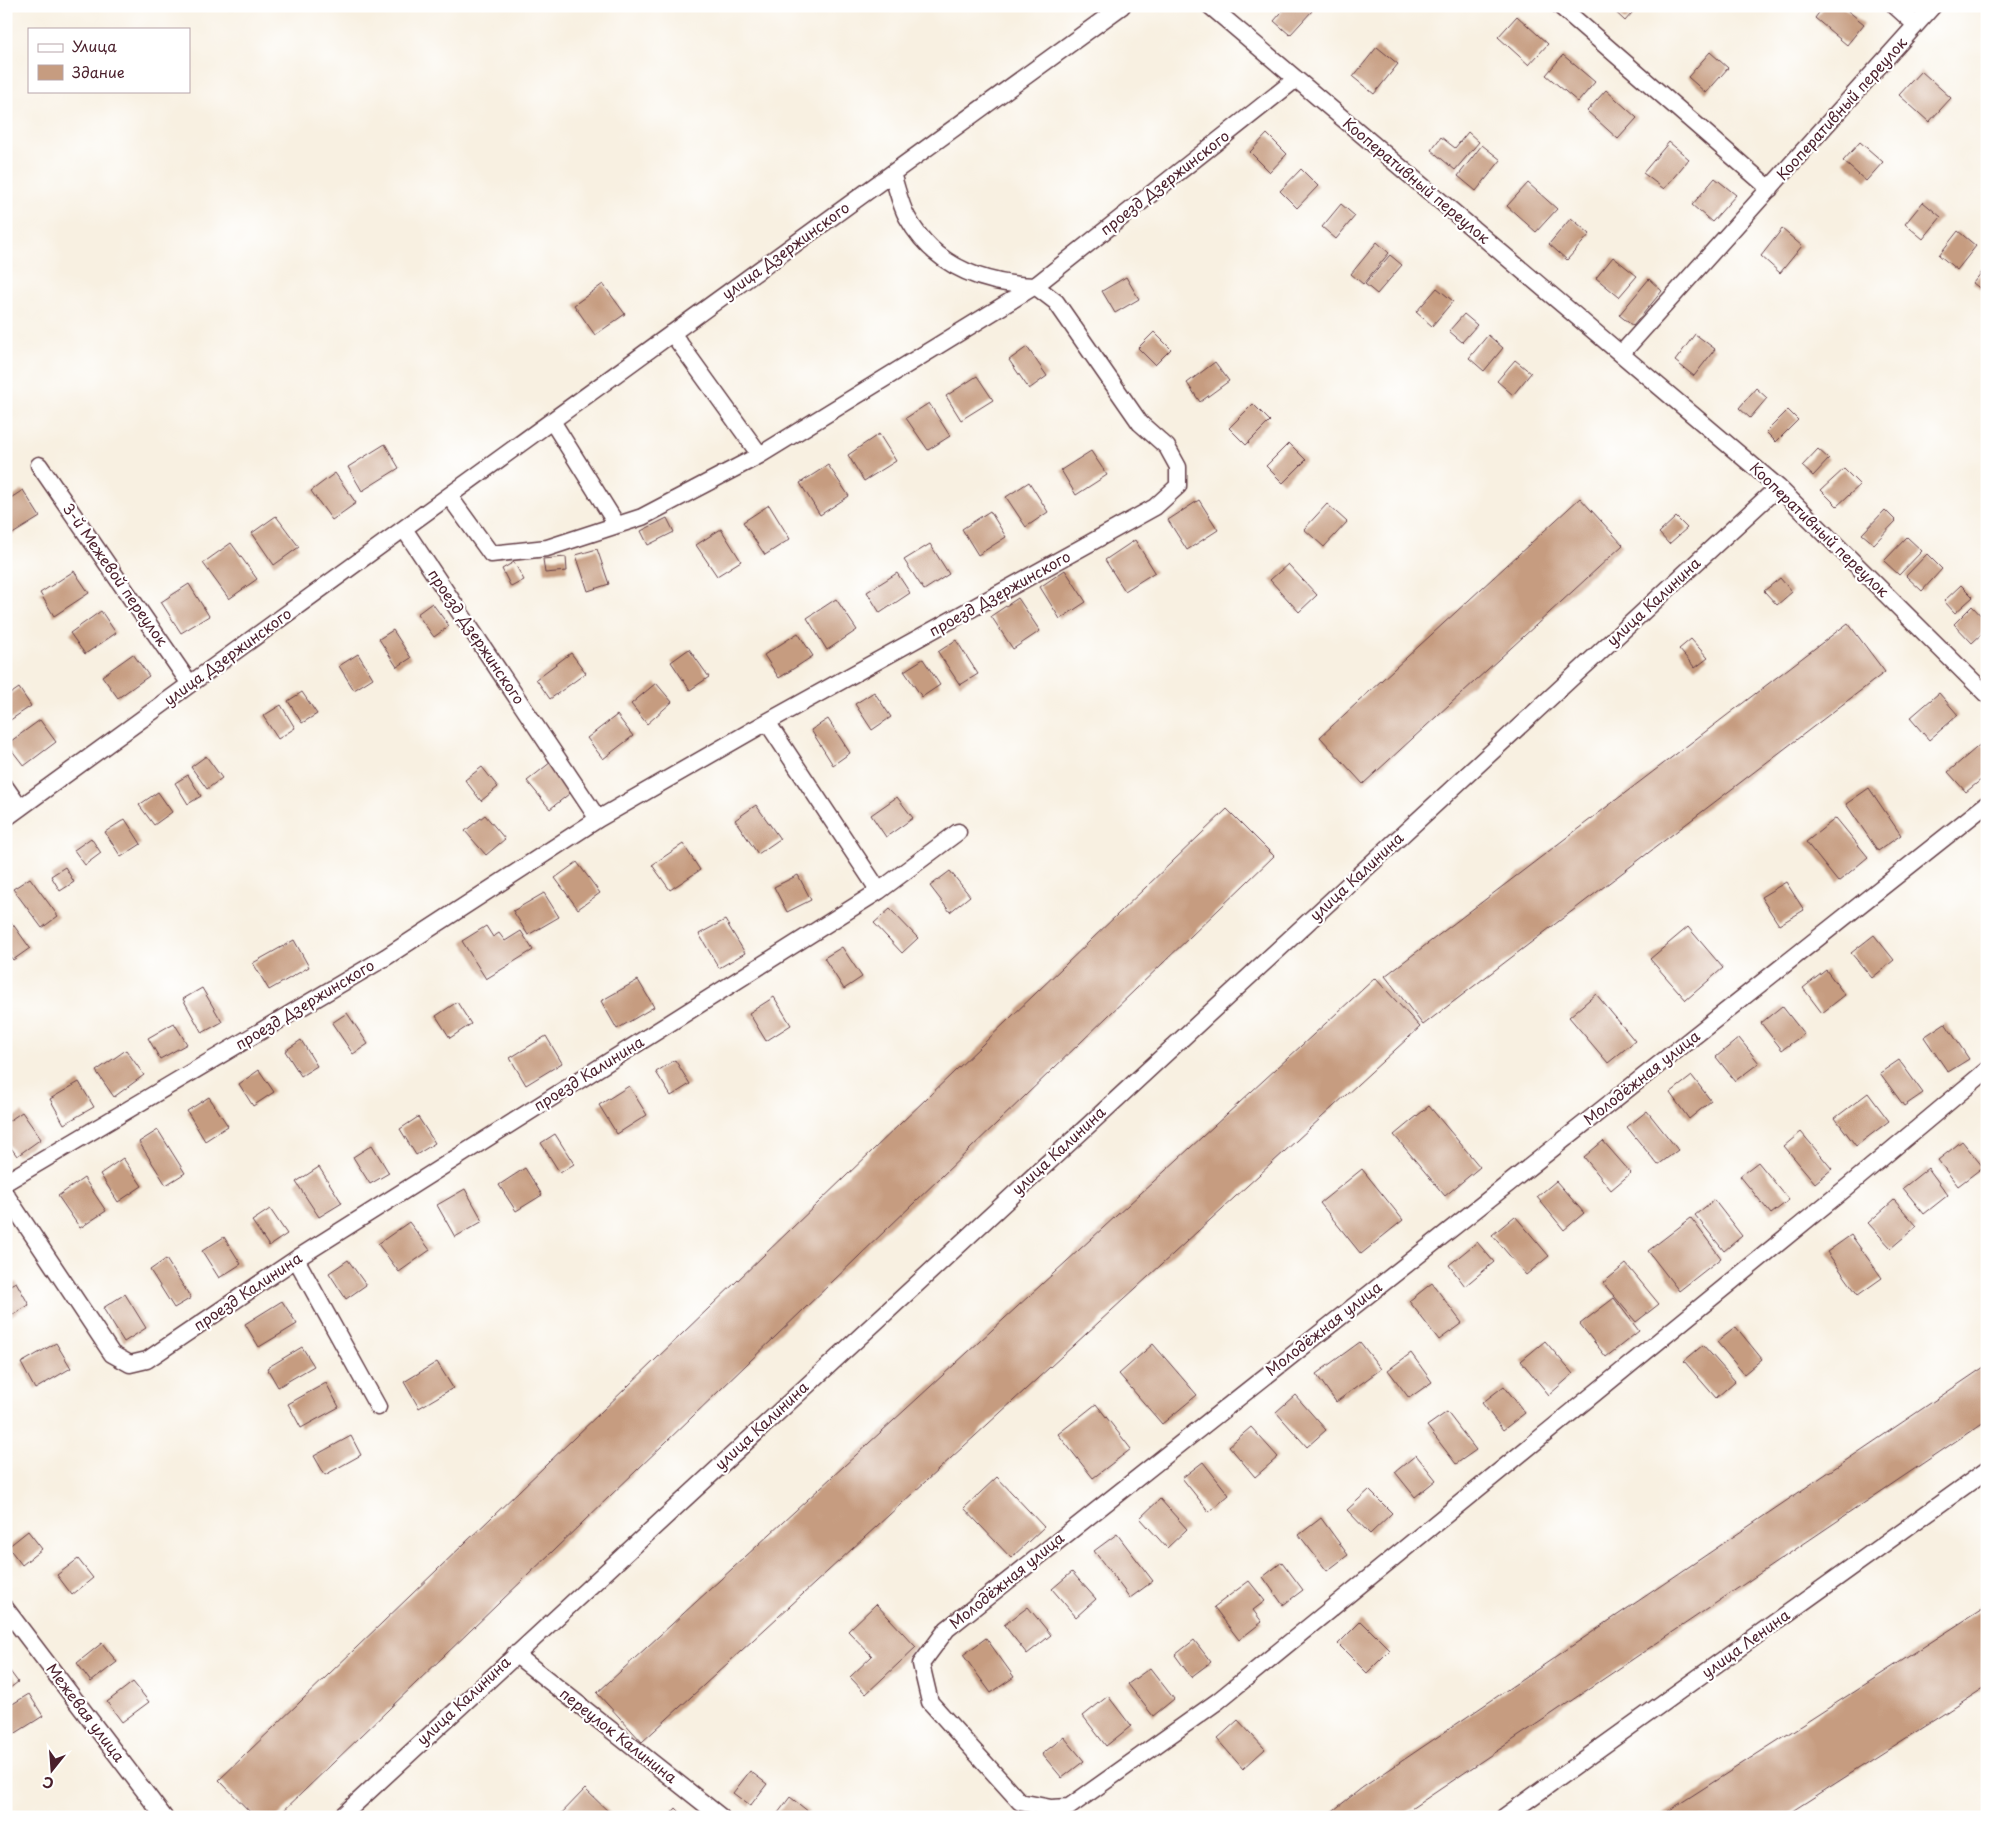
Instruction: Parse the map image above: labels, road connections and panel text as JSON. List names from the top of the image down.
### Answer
{
  "streets": {
    "street": [
      "Кооперативный переулок",
      "проезд Дзержинского",
      "улица Дзержинского",
      "3-й Межевой переулок",
      "улица Калинина",
      "проезд Калинина",
      "Молодёжная улица",
      "улица Ленина",
      "Межевая улица",
      "переулок Калинина"
    ]
  },
  "crossings": [
    ["Кооперативный переулок", "проезд Дзержинского"],
    ["Кооперативный переулок", "улица Калинина"],
    ["проезд Дзержинского", "улица Дзержинского"],
    ["улица Дзержинского", "3-й Межевой переулок"],
    ["улица Калинина", "переулок Калинина"]
  ],
  "legend": ["Улица", "Здание"],
  "north": "bottom"
}
